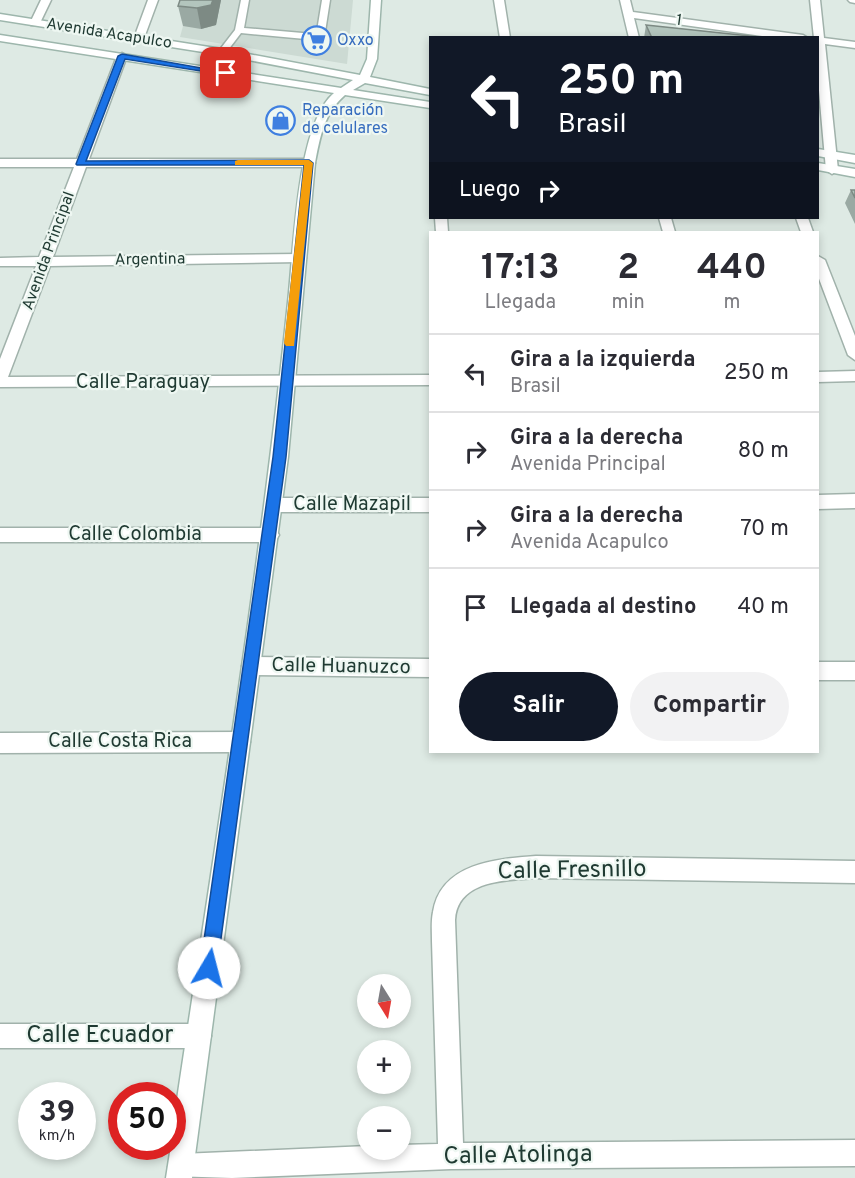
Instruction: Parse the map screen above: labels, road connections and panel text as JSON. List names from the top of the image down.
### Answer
{
  "streets": {
    "street": [
      "1",
      "Avenida Acapulco",
      "Avenida Principal",
      "Argentina",
      "Calle Paraguay",
      "Calle Mazapil",
      "Calle Colombia",
      "Calle Huanuzco",
      "Calle Costa Rica",
      "Calle Fresnillo",
      "Calle Ecuador",
      "Calle Atolinga"
    ]
  },
  "crossings": [
    ["Avenida Acapulco", "Avenida Principal"],
    ["Avenida Principal", "Argentina"],
    ["Avenida Principal", "Calle Paraguay"],
    ["Calle Fresnillo", "Calle Atolinga"]
  ],
  "places": {
    "supermarket": ["Oxxo"],
    "shop": ["Reparación de celulares"]
  },
  "north": "bottom",
  "page": {
    "turn": ["250 m", "Brasil"],
    "then": "Luego",
    "eta": [
      "17:13",
      "Llegada",
      "2",
      "min",
      "440",
      "m"
    ],
    "list": [
      {
        "name": "Gira a la izquierda",
        "note": "Brasil",
        "value": "250 m"
      },
      {
        "name": "Gira a la derecha",
        "note": "Avenida Principal",
        "value": "80 m"
      },
      {
        "name": "Gira a la derecha",
        "note": "Avenida Acapulco",
        "value": "70 m"
      },
      {
        "name": "Llegada al destino",
        "value": "40 m"
      }
    ],
    "buttons": ["Salir", "Compartir"],
    "map_buttons": ["+", "−"],
    "speed": "39 km/h",
    "limit": "50"
  }
}
